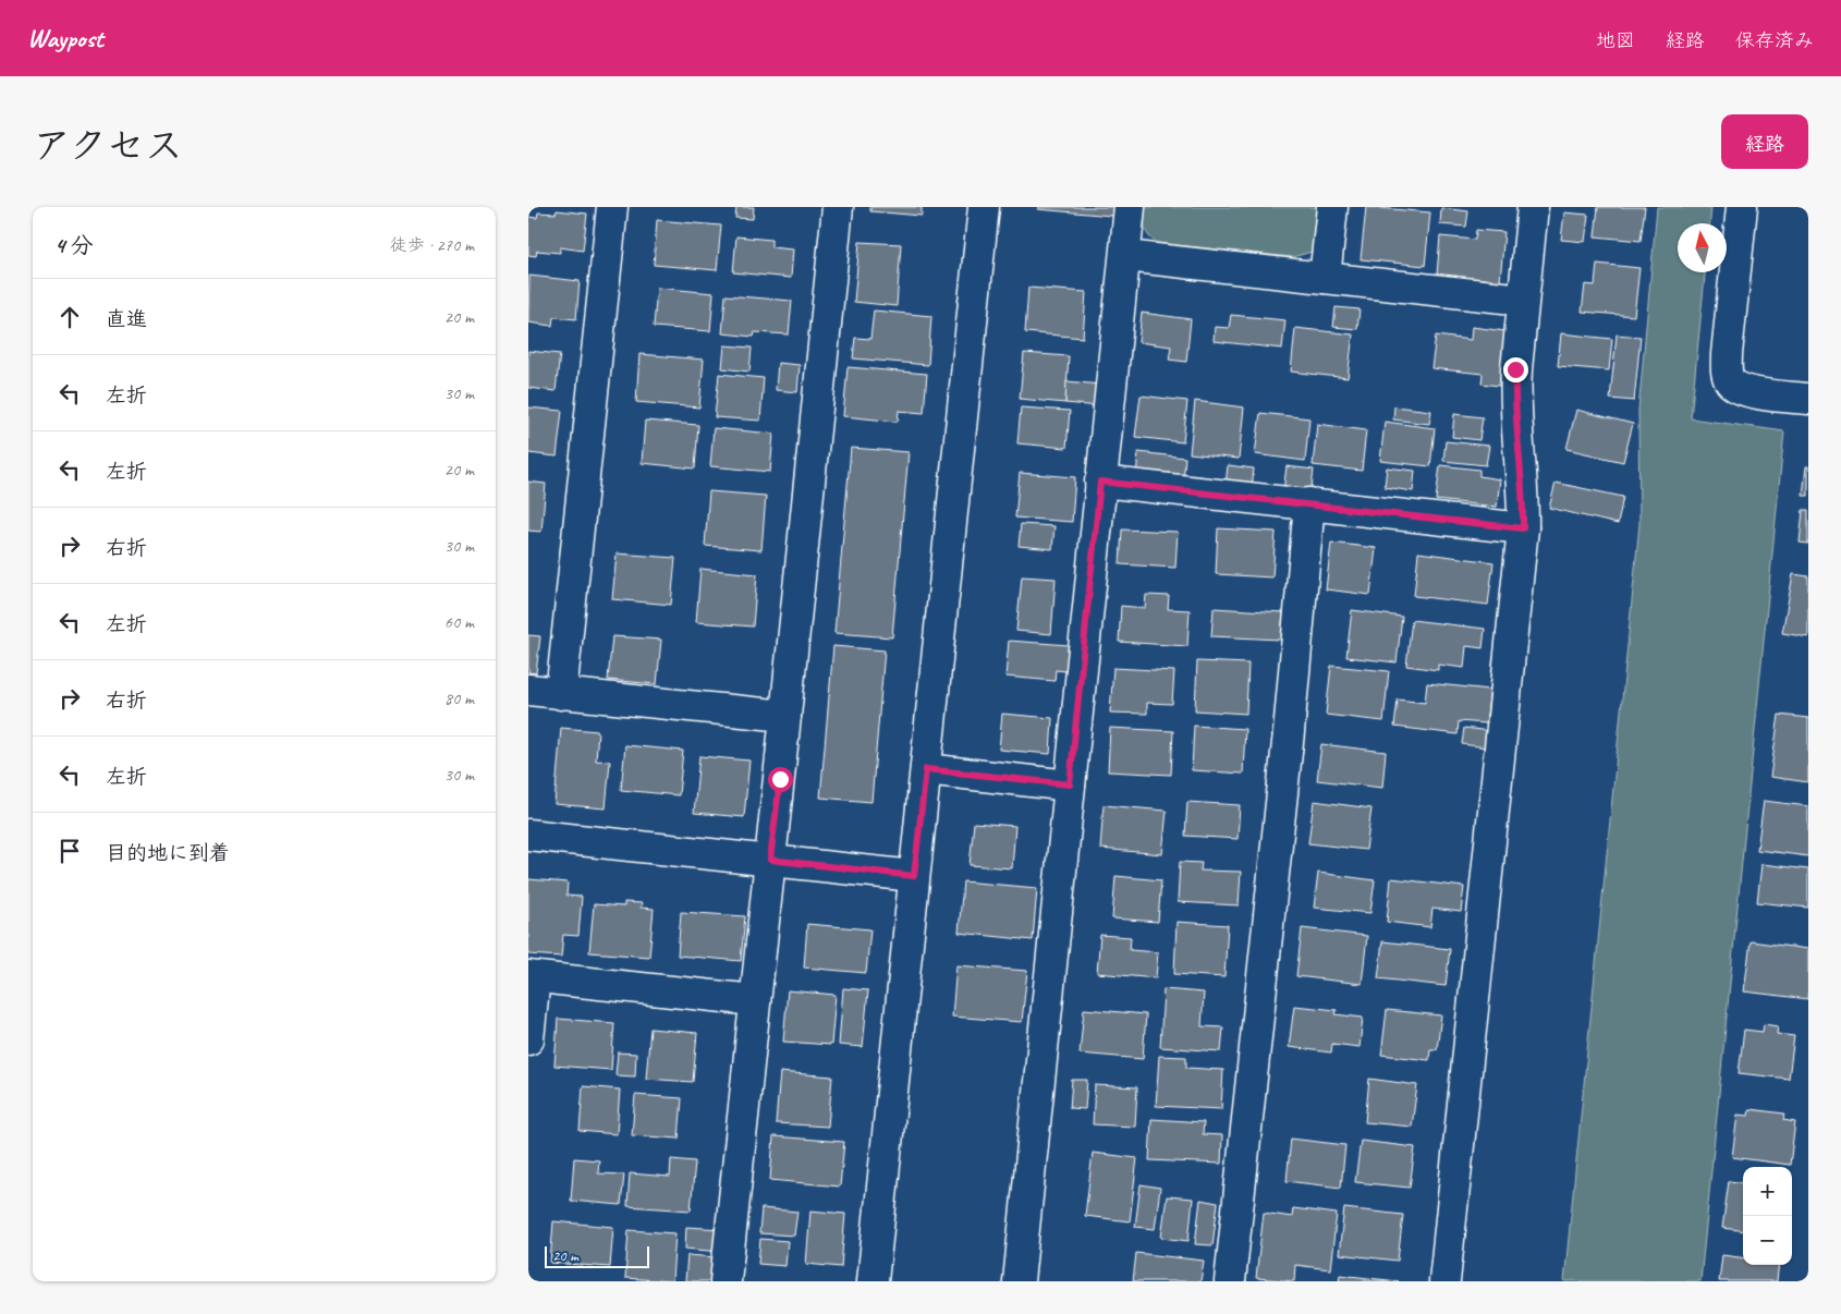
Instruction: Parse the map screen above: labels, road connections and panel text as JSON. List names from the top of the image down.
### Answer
{
  "scale_bar": "20 m",
  "north": "top",
  "page": {
    "header": "Waypost",
    "nav": ["地図", "経路", "保存済み"],
    "title": "アクセス",
    "buttons": "経路",
    "heading": ["4 分", "徒歩 · 270 m"],
    "list": [
      ["直進", "20 m"],
      ["左折", "30 m"],
      ["左折", "20 m"],
      ["右折", "30 m"],
      ["左折", "60 m"],
      ["右折", "80 m"],
      ["左折", "30 m"],
      "目的地に到着"
    ],
    "map_buttons": ["+", "−"],
    "scale": "20 m"
  }
}
